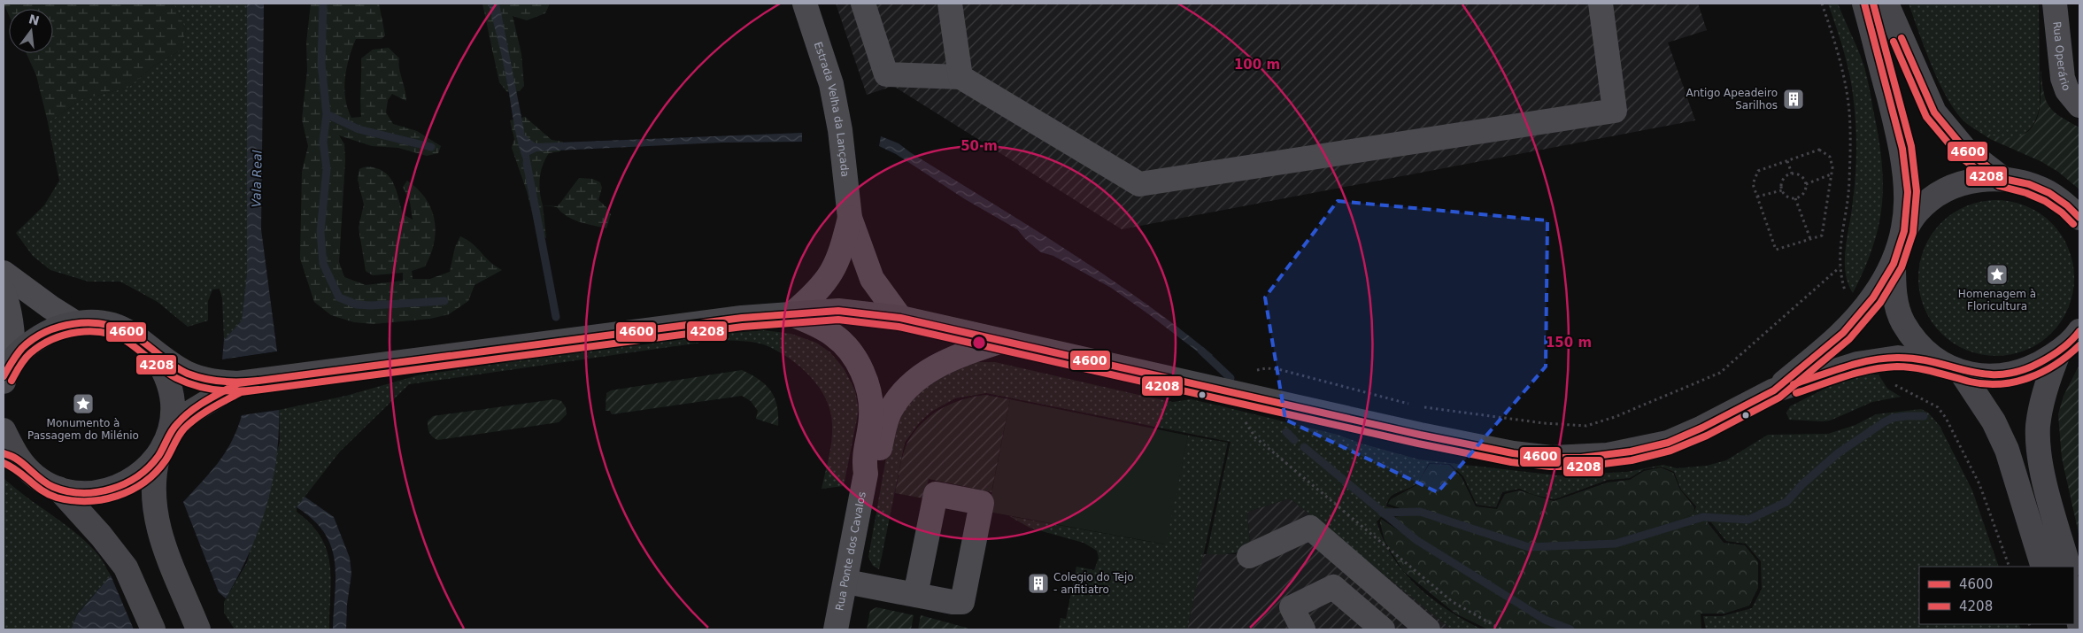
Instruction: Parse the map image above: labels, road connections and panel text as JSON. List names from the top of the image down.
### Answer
{
  "streets": {
    "street": ["Rua Operário", "Estrada Velha da Lançada", "Rua Ponte dos Cavalos"]
  },
  "water": ["Vala Real"],
  "places": {
    "building": ["Antigo Apeadeiro Sarilhos", "Colegio do Tejo - anfitiatro"],
    "place": ["Homenagem à Floricultura", "Monumento à Passagem do Milénio"]
  },
  "lines": ["transit line 4600", "transit line 4208"],
  "legend": ["4600", "4208"],
  "north": "top",
  "rings": ["100 m", "50 m", "150 m"]
}
